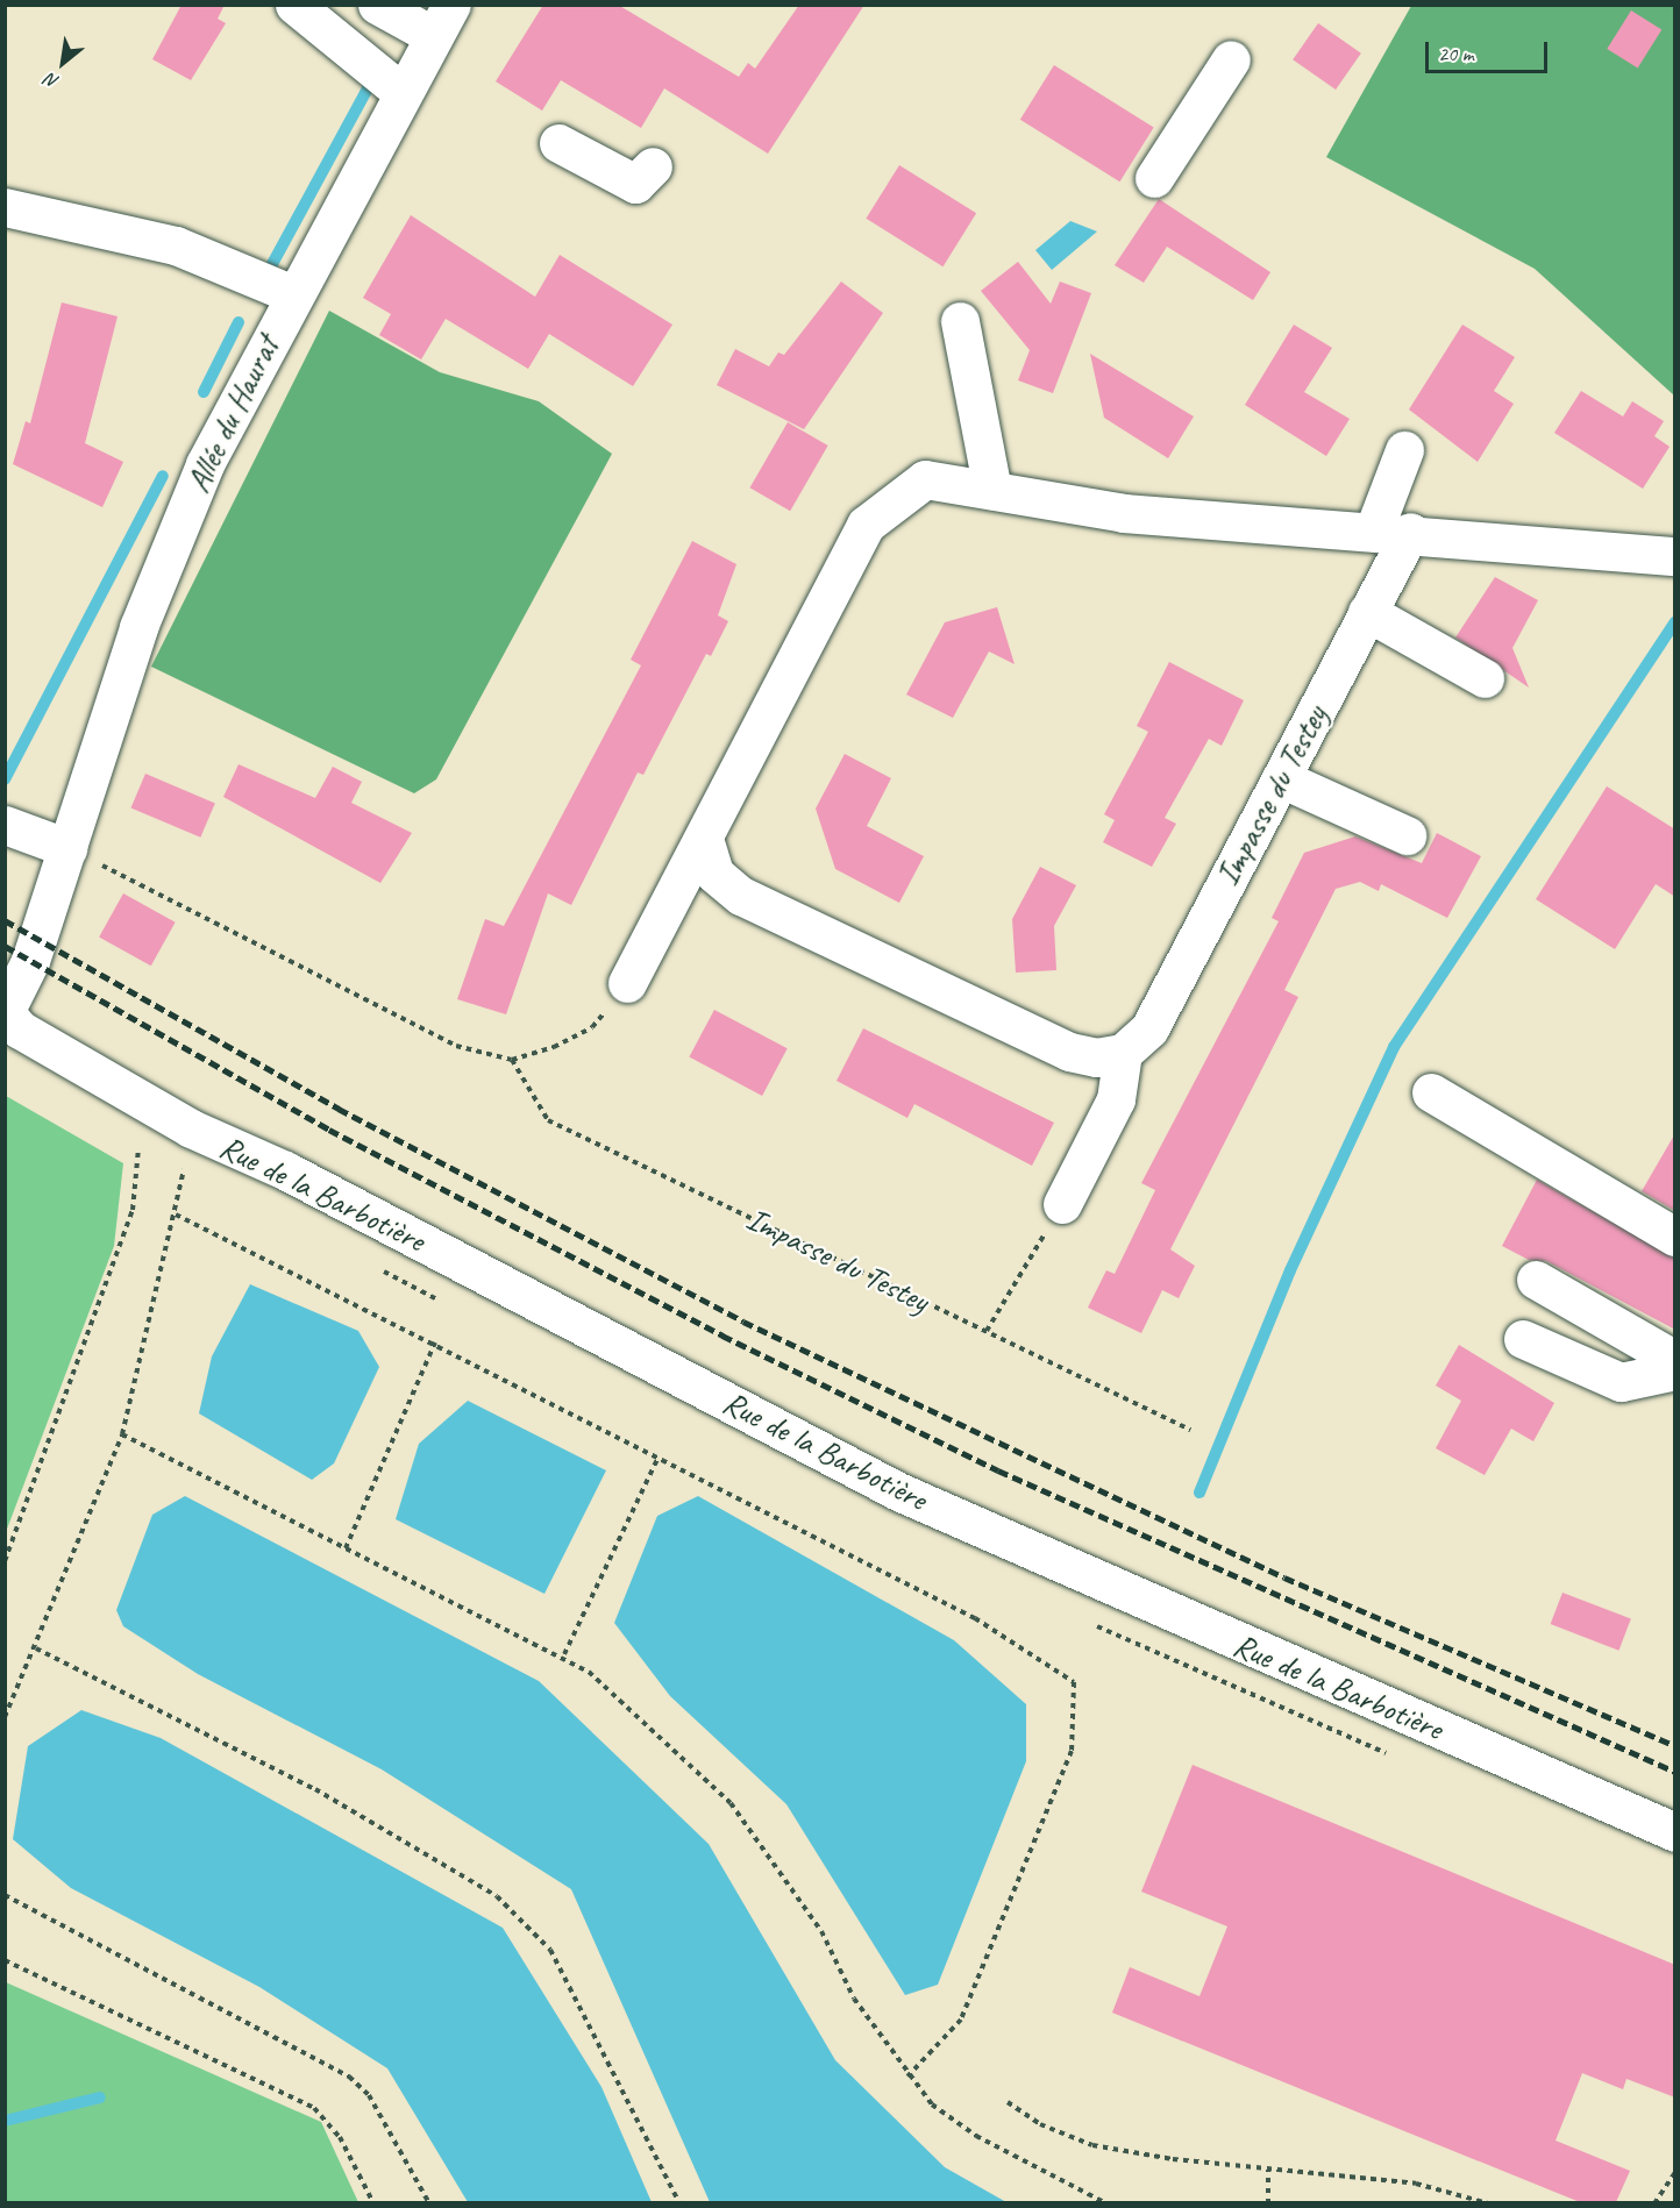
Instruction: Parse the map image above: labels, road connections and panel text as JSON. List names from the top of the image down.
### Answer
{
  "streets": {
    "street": ["Allée du Haurat", "Impasse du Testey", "Rue de la Barbotière"]
  },
  "crossings": [
    ["Allée du Haurat", "Rue de la Barbotière"]
  ],
  "scale_bar": "20 m",
  "north": "bottom left"
}
